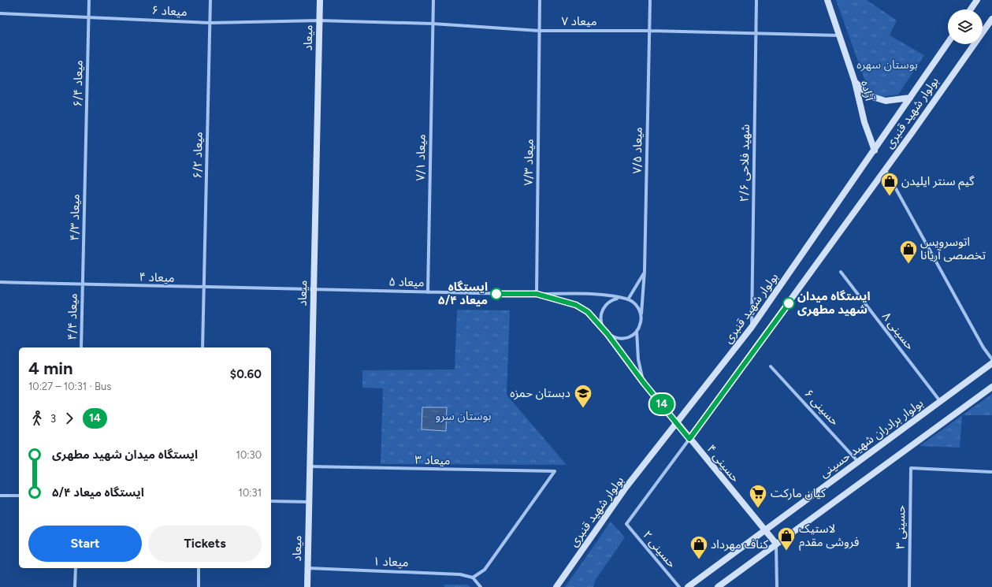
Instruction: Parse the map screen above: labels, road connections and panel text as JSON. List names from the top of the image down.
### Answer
{
  "streets": {
    "street": [
      "میعاد ۶",
      "میعاد ۷",
      "میعاد",
      "میعاد ۶/۴",
      "آزاده",
      "بولوار شهید قنبری",
      "میعاد ۷/۵",
      "میعاد ۶/۲",
      "میعاد ۷/۱",
      "میعاد ۷/۳",
      "شهید فلاحی ۲/۶",
      "میعاد ۴/۳",
      "میعاد ۴",
      "میعاد ۵",
      "میعاد ۴/۴",
      "حسینی ۸",
      "حسینی ۶",
      "بولوار برادران شهید حسینی",
      "میعاد ۳",
      "حسینی ۴",
      "حسینی ۳",
      "حسینی ۲",
      "میعاد ۱"
    ]
  },
  "crossings": [
    ["میعاد ۶", "میعاد ۷"],
    ["میعاد ۶", "میعاد"],
    ["میعاد ۶", "میعاد ۶/۴"],
    ["میعاد ۶", "میعاد ۶/۲"],
    ["میعاد ۷", "میعاد"],
    ["میعاد ۷", "آزاده"],
    ["میعاد ۷", "میعاد ۷/۵"],
    ["میعاد ۷", "میعاد ۷/۱"],
    ["میعاد ۷", "میعاد ۷/۳"],
    ["میعاد ۷", "شهید فلاحی ۲/۶"],
    ["میعاد", "میعاد ۴"],
    ["میعاد", "میعاد ۵"],
    ["میعاد", "میعاد ۳"],
    ["میعاد", "میعاد ۱"],
    ["میعاد ۶/۴", "میعاد ۴/۳"],
    ["آزاده", "بولوار شهید قنبری"],
    ["بولوار شهید قنبری", "شهید فلاحی ۲/۶"],
    ["بولوار شهید قنبری", "حسینی ۴"],
    ["بولوار شهید قنبری", "حسینی ۲"],
    ["میعاد ۶/۲", "میعاد ۴"],
    ["میعاد ۷/۱", "میعاد ۵"],
    ["میعاد ۷/۳", "میعاد ۵"],
    ["میعاد ۴/۳", "میعاد ۴"],
    ["میعاد ۴/۳", "میعاد ۴/۴"],
    ["میعاد ۴", "میعاد ۵"],
    ["میعاد ۴", "میعاد ۴/۴"],
    ["حسینی ۸", "بولوار برادران شهید حسینی"],
    ["حسینی ۶", "بولوار برادران شهید حسینی"],
    ["بولوار برادران شهید حسینی", "حسینی ۴"],
    ["میعاد ۳", "میعاد ۱"]
  ],
  "parks": ["بوستان سهره", "بوستان سرو"],
  "places": {
    "shop": [
      "گیم سنتر ایلیدن",
      "اتوسرویس تخصصی آریانا",
      "لاستیک فروشی مقدم",
      "کناف مهرداد"
    ],
    "other": ["ایستگاه میعاد ۵/۴", "ایستگاه میدان شهید مطهری"],
    "school or university": ["دبستان حمزه"],
    "supermarket": ["کیان مارکت"]
  },
  "lines": ["bus line 14"],
  "page": {
    "on_map": "14",
    "heading": ["4 min", "10:27 – 10:31 · Bus", "$0.60"],
    "legs": ["3", "14"],
    "list": [
      {
        "name": "ایستگاه میدان شهید مطهری",
        "value": "10:30"
      },
      {
        "name": "ایستگاه میعاد ۵/۴",
        "value": "10:31"
      }
    ],
    "buttons": ["Start", "Tickets"]
  }
}
